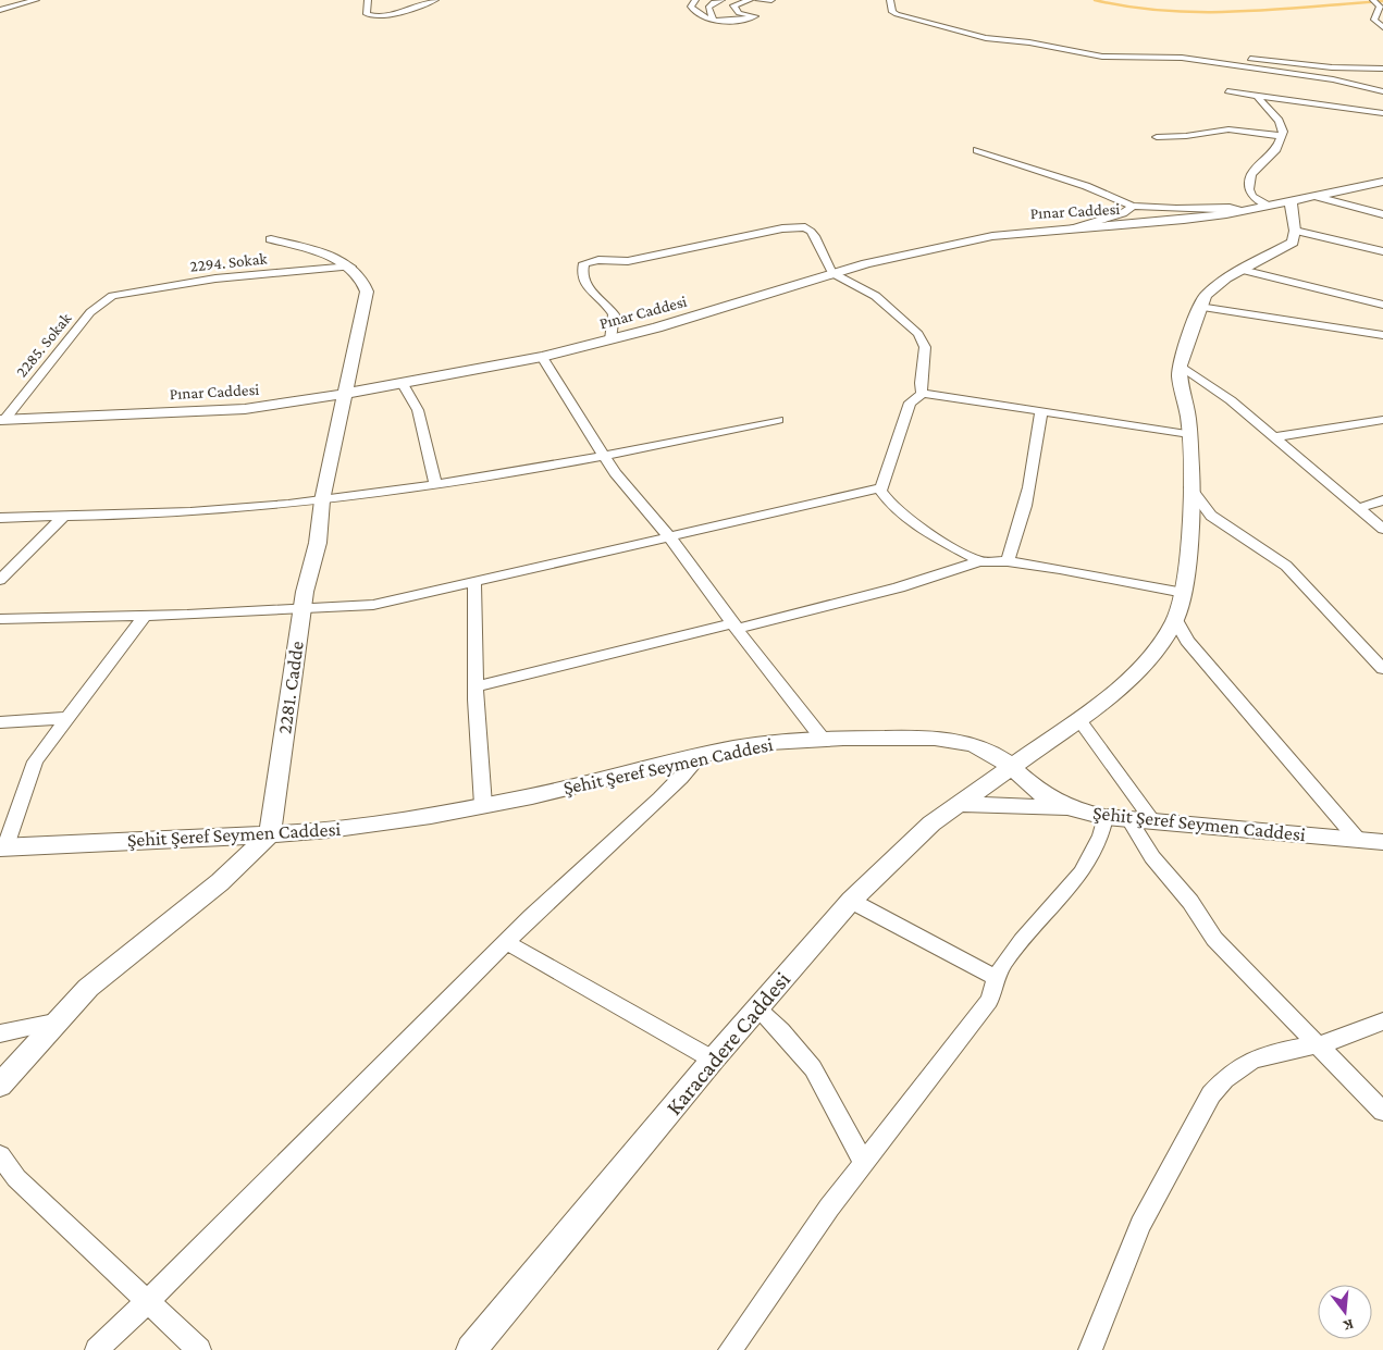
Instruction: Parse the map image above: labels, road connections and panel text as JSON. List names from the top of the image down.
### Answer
{
  "streets": {
    "street": [
      "Pınar Caddesi",
      "2294. Sokak",
      "2285. Sokak",
      "2281. Cadde",
      "Şehit Şeref Seymen Caddesi",
      "Karacadere Caddesi"
    ]
  },
  "crossings": [
    ["Pınar Caddesi", "2285. Sokak"],
    ["Pınar Caddesi", "2281. Cadde"],
    ["2294. Sokak", "2285. Sokak"],
    ["2294. Sokak", "2281. Cadde"],
    ["2281. Cadde", "Şehit Şeref Seymen Caddesi"],
    ["Şehit Şeref Seymen Caddesi", "Karacadere Caddesi"]
  ],
  "north": "bottom"
}
